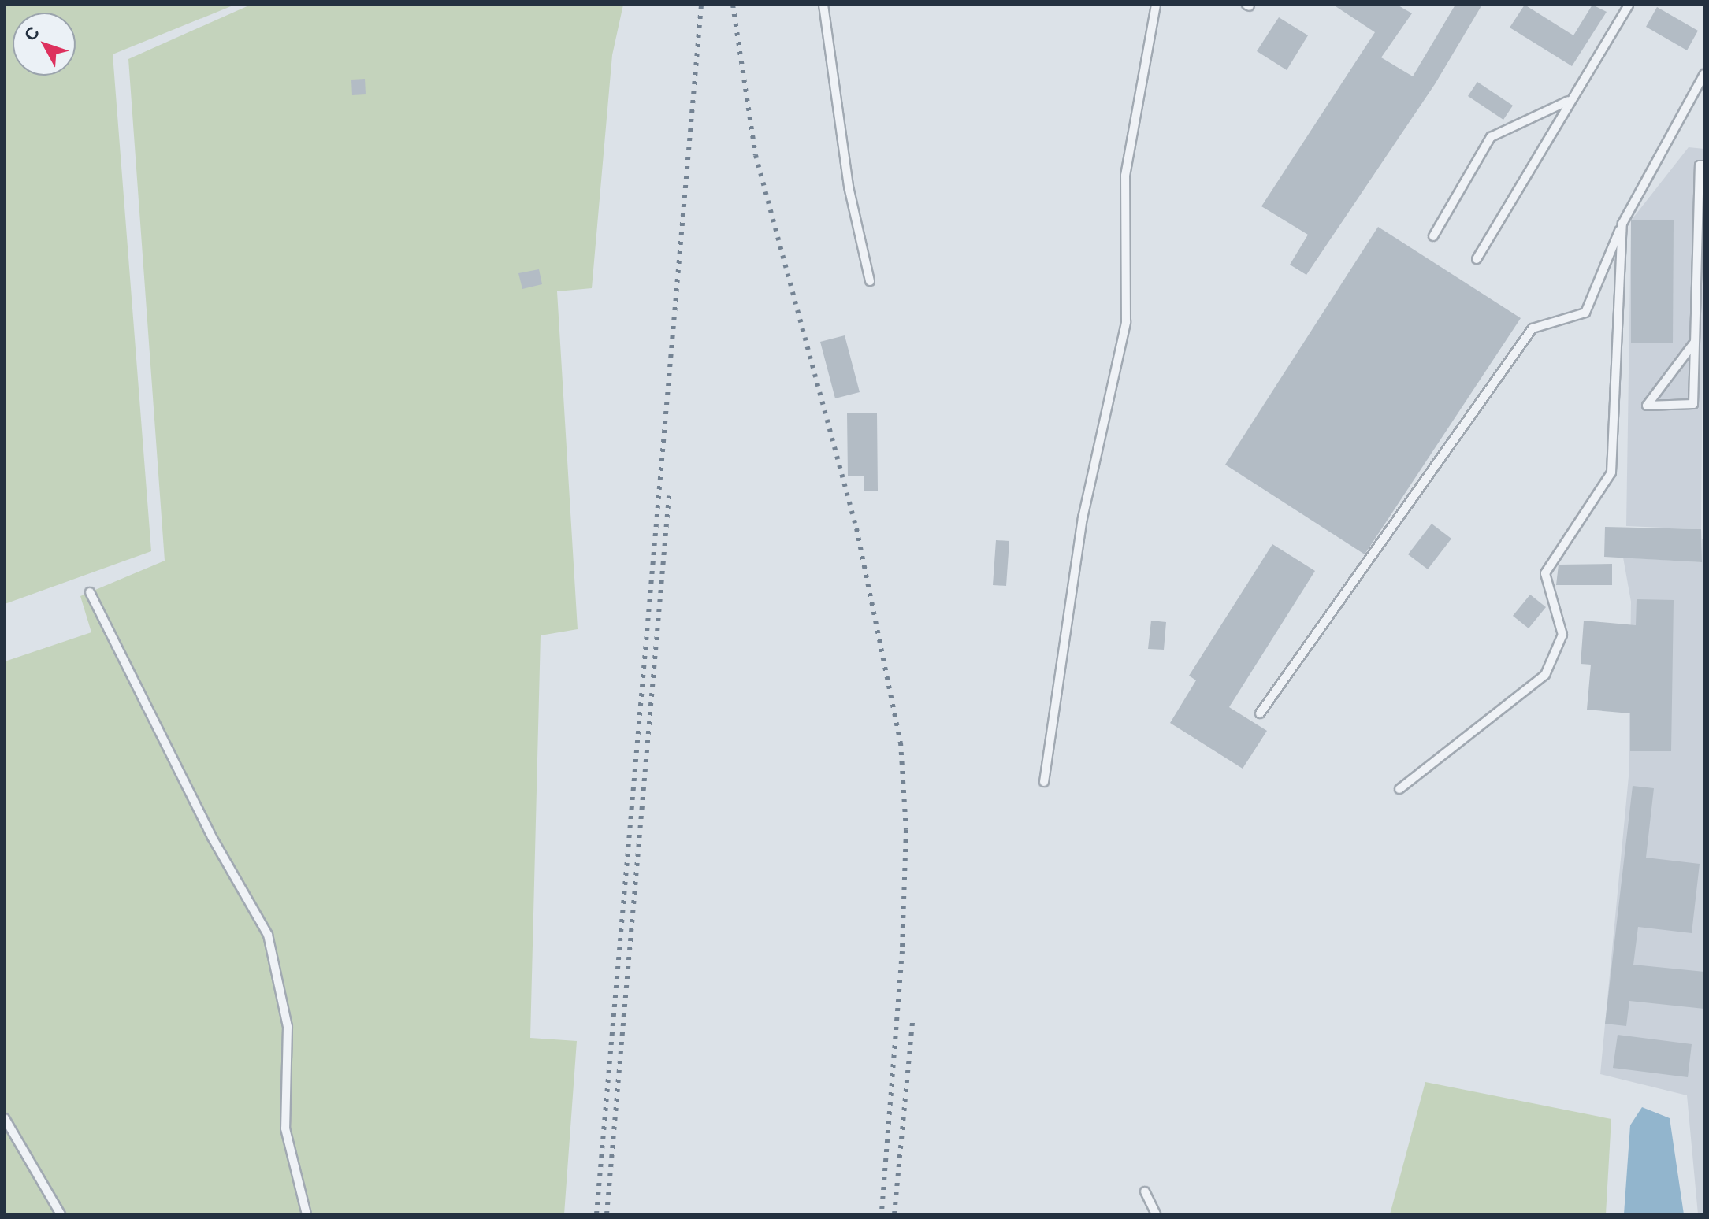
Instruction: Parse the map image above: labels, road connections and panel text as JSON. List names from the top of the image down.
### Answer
{
  "north": "top left"
}
